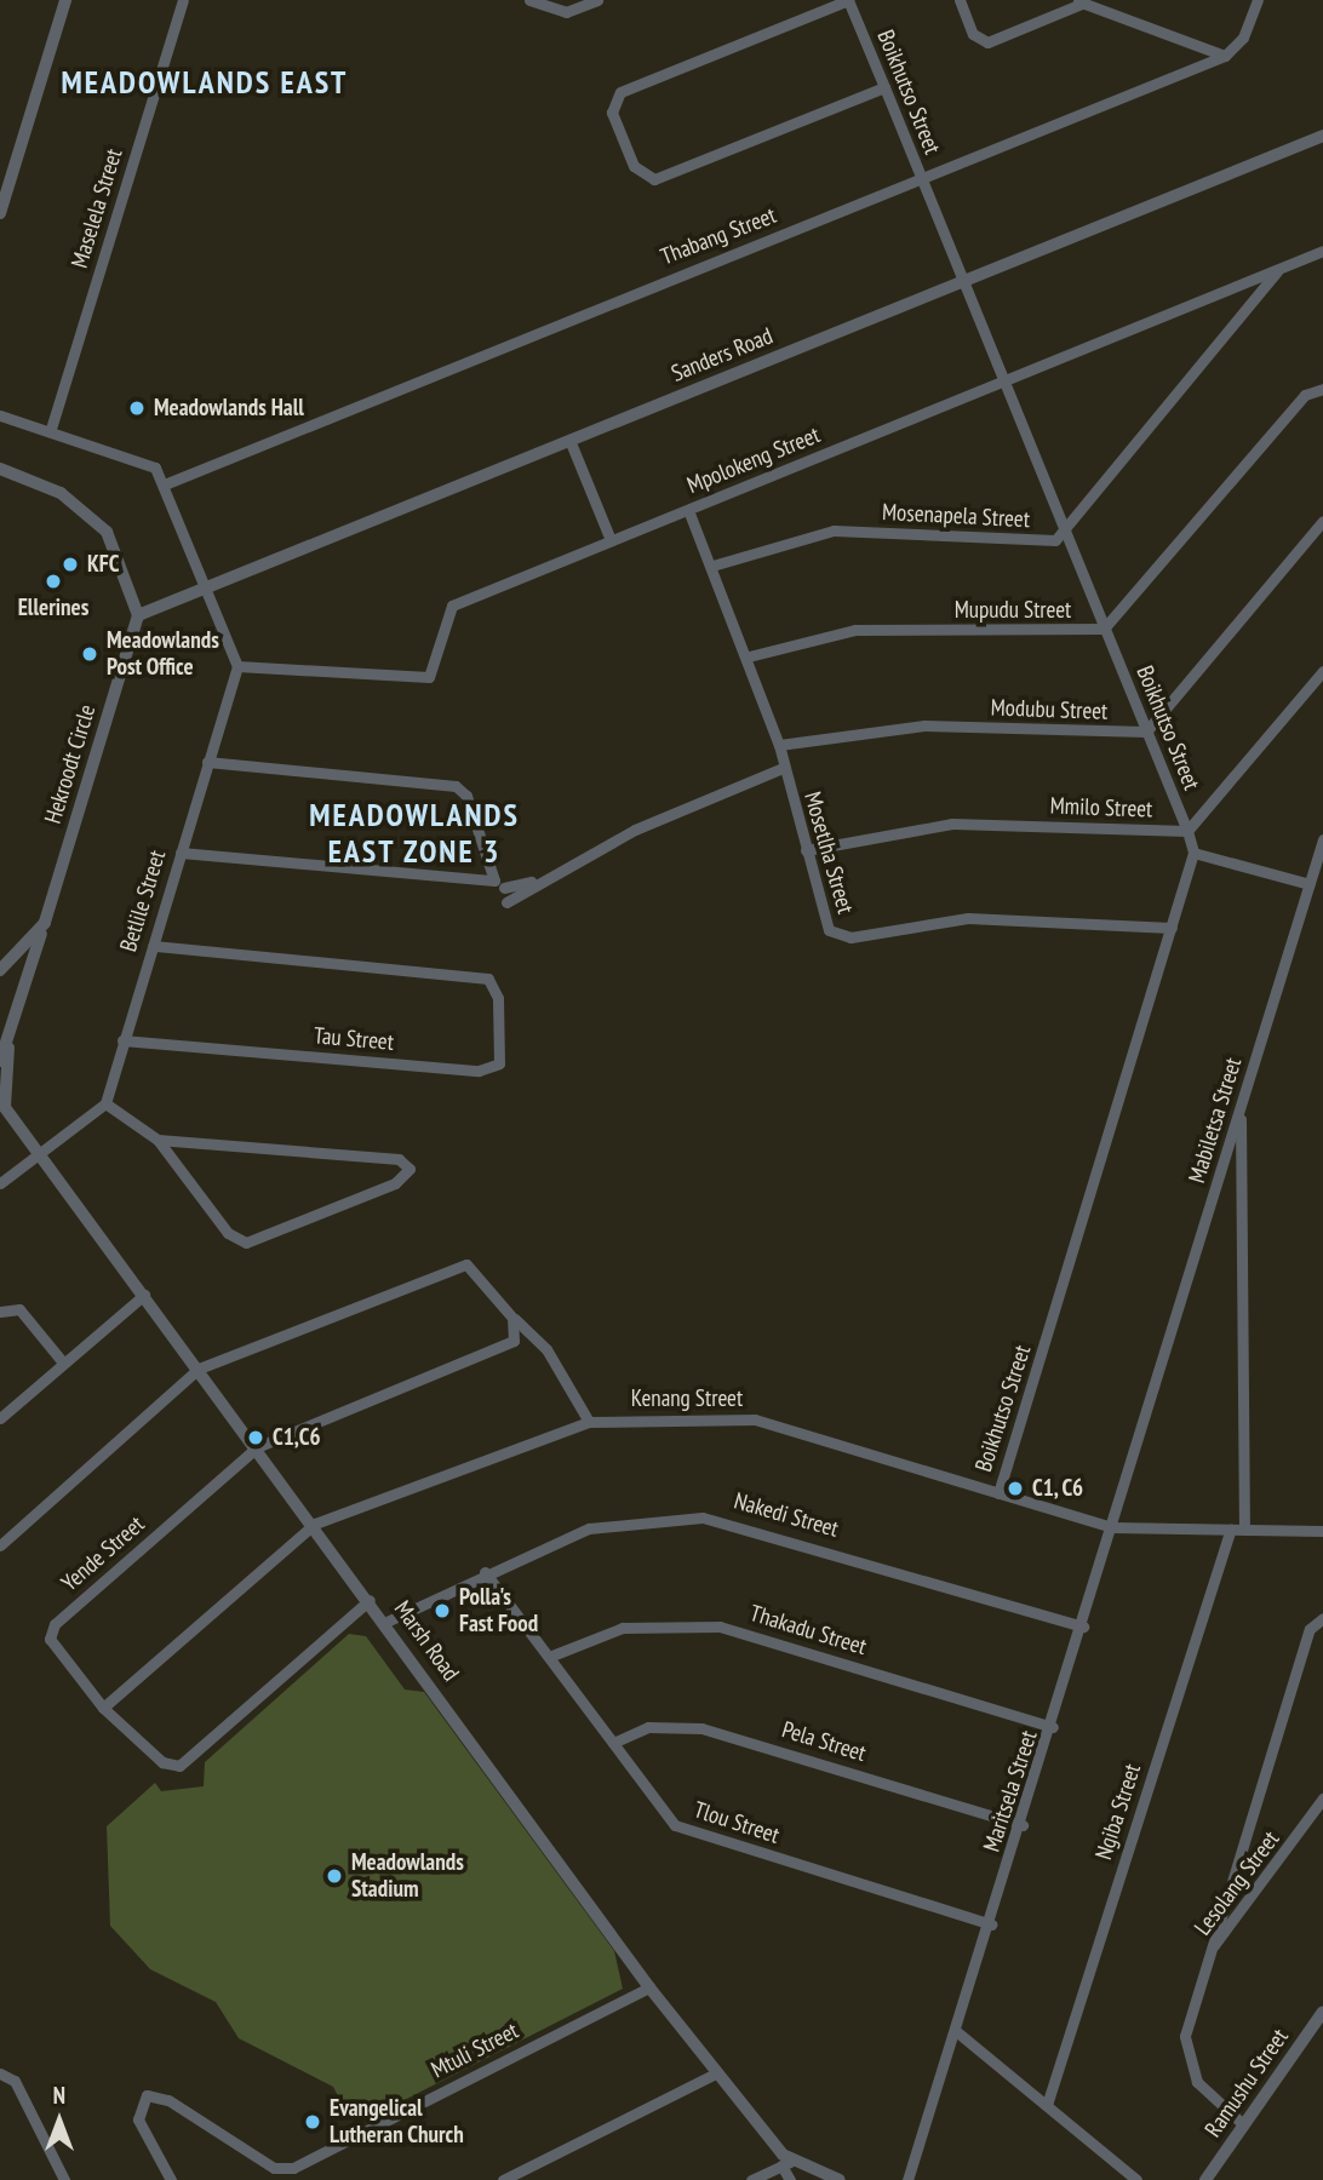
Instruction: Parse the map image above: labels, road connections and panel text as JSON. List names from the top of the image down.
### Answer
{
  "streets": {
    "street": [
      "Boikhutso Street",
      "Maselela Street",
      "Thabang Street",
      "Sanders Road",
      "Mpolokeng Street",
      "Mosenapela Street",
      "Mupudu Street",
      "Modubu Street",
      "Hekroodt Circle",
      "Mmilo Street",
      "Mosetlha Street",
      "Betlile Street",
      "Tau Street",
      "Mabiletsa Street",
      "Kenang Street",
      "Nakedi Street",
      "Yende Street",
      "Thakadu Street",
      "Marsh Road",
      "Pela Street",
      "Maritsela Street",
      "Ngiba Street",
      "Tlou Street",
      "Lesolang Street",
      "Mtuli Street",
      "Ramushu Street"
    ]
  },
  "crossings": [
    ["Boikhutso Street", "Thabang Street"],
    ["Boikhutso Street", "Sanders Road"],
    ["Boikhutso Street", "Mpolokeng Street"],
    ["Boikhutso Street", "Mosenapela Street"],
    ["Boikhutso Street", "Mupudu Street"],
    ["Boikhutso Street", "Modubu Street"],
    ["Boikhutso Street", "Mmilo Street"],
    ["Boikhutso Street", "Mosetlha Street"],
    ["Boikhutso Street", "Kenang Street"],
    ["Sanders Road", "Hekroodt Circle"],
    ["Mpolokeng Street", "Mosetlha Street"],
    ["Mpolokeng Street", "Betlile Street"],
    ["Mosenapela Street", "Mosetlha Street"],
    ["Mupudu Street", "Mosetlha Street"],
    ["Modubu Street", "Mosetlha Street"],
    ["Mmilo Street", "Mosetlha Street"],
    ["Betlile Street", "Tau Street"],
    ["Mabiletsa Street", "Maritsela Street"],
    ["Kenang Street", "Marsh Road"],
    ["Kenang Street", "Maritsela Street"],
    ["Kenang Street", "Ngiba Street"],
    ["Nakedi Street", "Marsh Road"],
    ["Nakedi Street", "Maritsela Street"],
    ["Nakedi Street", "Tlou Street"],
    ["Yende Street", "Marsh Road"],
    ["Thakadu Street", "Maritsela Street"],
    ["Thakadu Street", "Tlou Street"],
    ["Marsh Road", "Mtuli Street"],
    ["Pela Street", "Maritsela Street"],
    ["Pela Street", "Tlou Street"],
    ["Maritsela Street", "Tlou Street"],
    ["Lesolang Street", "Ramushu Street"]
  ],
  "districts": ["MEADOWLANDS EAST", "MEADOWLANDS EAST ZONE 3"],
  "places": [
    "Meadowlands Hall",
    "KFC",
    "Ellerines",
    "Meadowlands Post Office",
    "C1,C6",
    "C1, C6",
    "Polla's Fast Food",
    "Meadowlands Stadium",
    "Evangelical Lutheran Church"
  ],
  "north": "top"
}
